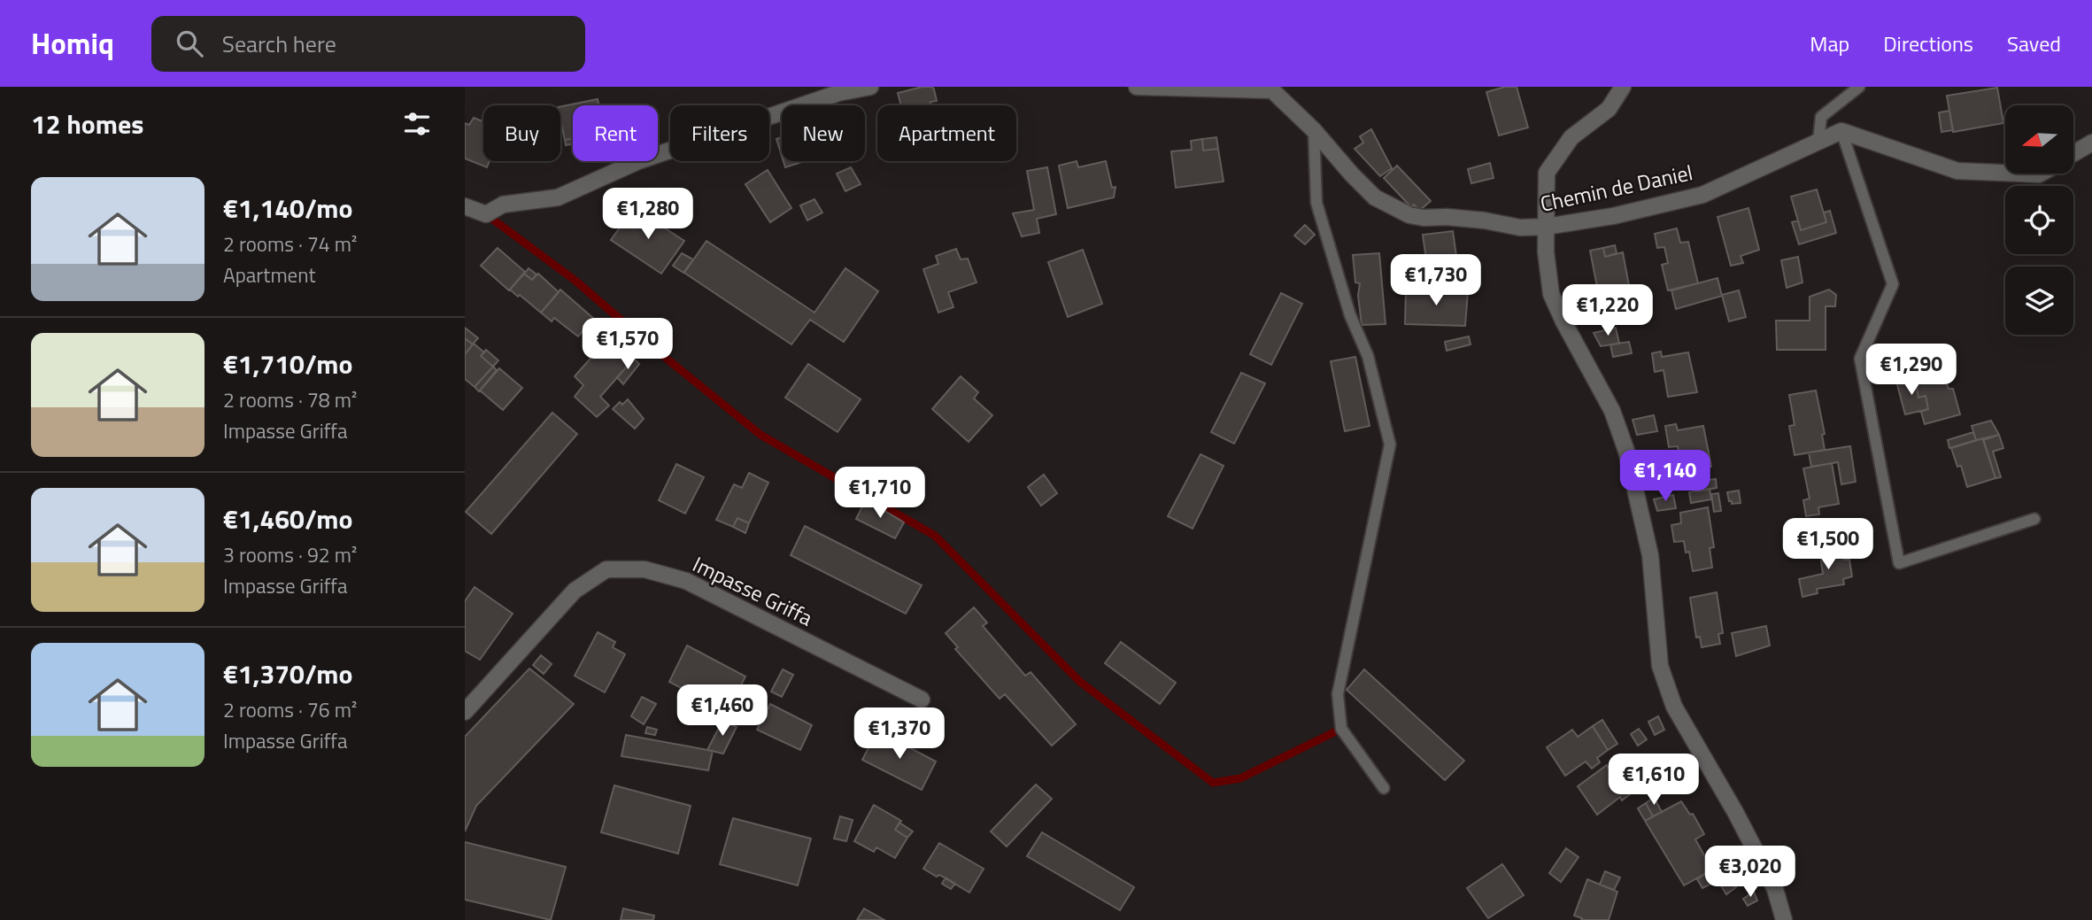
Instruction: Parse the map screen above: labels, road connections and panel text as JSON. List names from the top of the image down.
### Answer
{
  "streets": {
    "street": ["Chemin de Daniel", "Impasse Griffa"]
  },
  "north": "left",
  "page": {
    "header": "Homiq",
    "search": "Search here",
    "nav": ["Map", "Directions", "Saved"],
    "heading": "12 homes",
    "chip": [
      "Buy",
      "Rent",
      "Filters",
      "New",
      "Apartment"
    ],
    "list": [
      {
        "name": "€1,140/mo",
        "note": "2 rooms · 74 m² · Apartment"
      },
      {
        "name": "€1,710/mo",
        "note": "2 rooms · 78 m² · Impasse Griffa"
      },
      {
        "name": "€1,460/mo",
        "note": "3 rooms · 92 m² · Impasse Griffa"
      },
      {
        "name": "€1,370/mo",
        "note": "2 rooms · 76 m² · Impasse Griffa"
      }
    ],
    "price": [
      "€1,280",
      "€1,730",
      "€1,220",
      "€1,570",
      "€1,290",
      "€1,140",
      "€1,710",
      "€1,500",
      "€1,460",
      "€1,370",
      "€1,610",
      "€3,020"
    ]
  }
}
